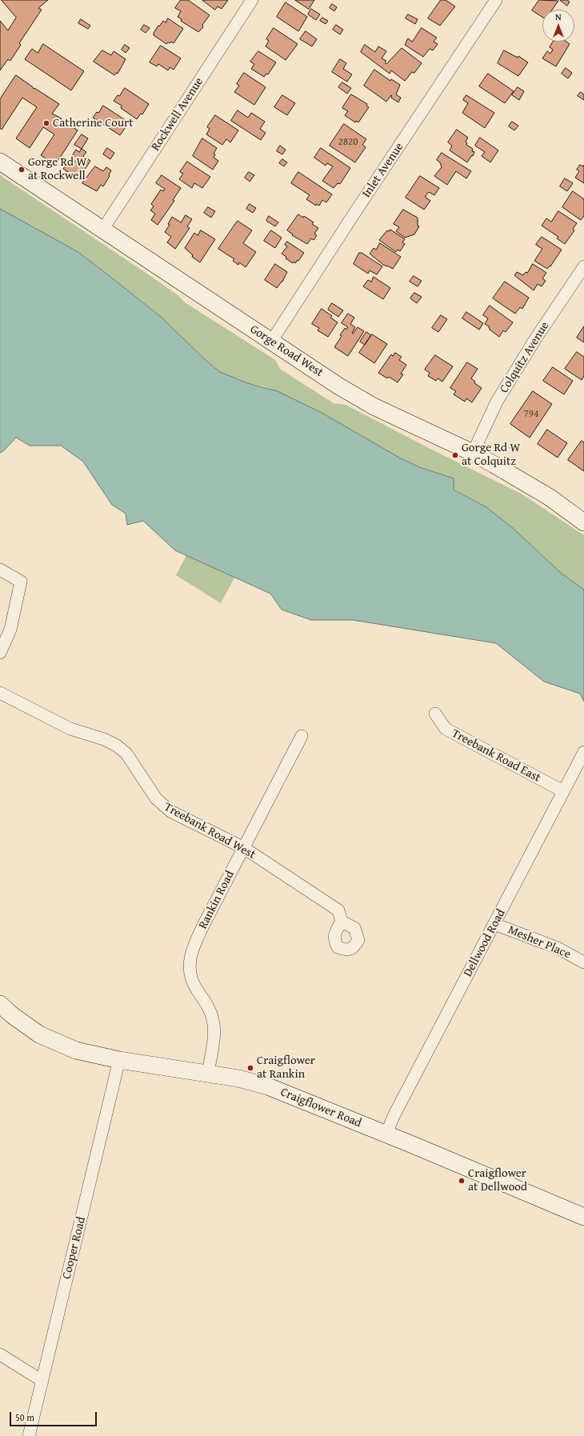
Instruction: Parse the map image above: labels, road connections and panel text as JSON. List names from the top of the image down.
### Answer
{
  "streets": {
    "main road": ["Gorge Road West", "Craigflower Road"],
    "street": [
      "Rockwell Avenue",
      "Inlet Avenue",
      "Colquitz Avenue",
      "Treebank Road East",
      "Treebank Road West",
      "Rankin Road",
      "Mesher Place",
      "Dellwood Road",
      "Cooper Road"
    ]
  },
  "crossings": [
    ["Rockwell Avenue", "Gorge Road West"],
    ["Inlet Avenue", "Gorge Road West"],
    ["Gorge Road West", "Colquitz Avenue"],
    ["Treebank Road East", "Dellwood Road"],
    ["Treebank Road West", "Rankin Road"],
    ["Rankin Road", "Craigflower Road"],
    ["Mesher Place", "Dellwood Road"],
    ["Dellwood Road", "Craigflower Road"],
    ["Craigflower Road", "Cooper Road"]
  ],
  "places": [
    "Catherine Court",
    "Gorge Rd W at Rockwell",
    "Gorge Rd W at Colquitz",
    "Craigflower at Rankin",
    "Craigflower at Dellwood"
  ],
  "house_numbers": ["2820", "794"],
  "scale_bar": "50 m",
  "north": "top"
}
